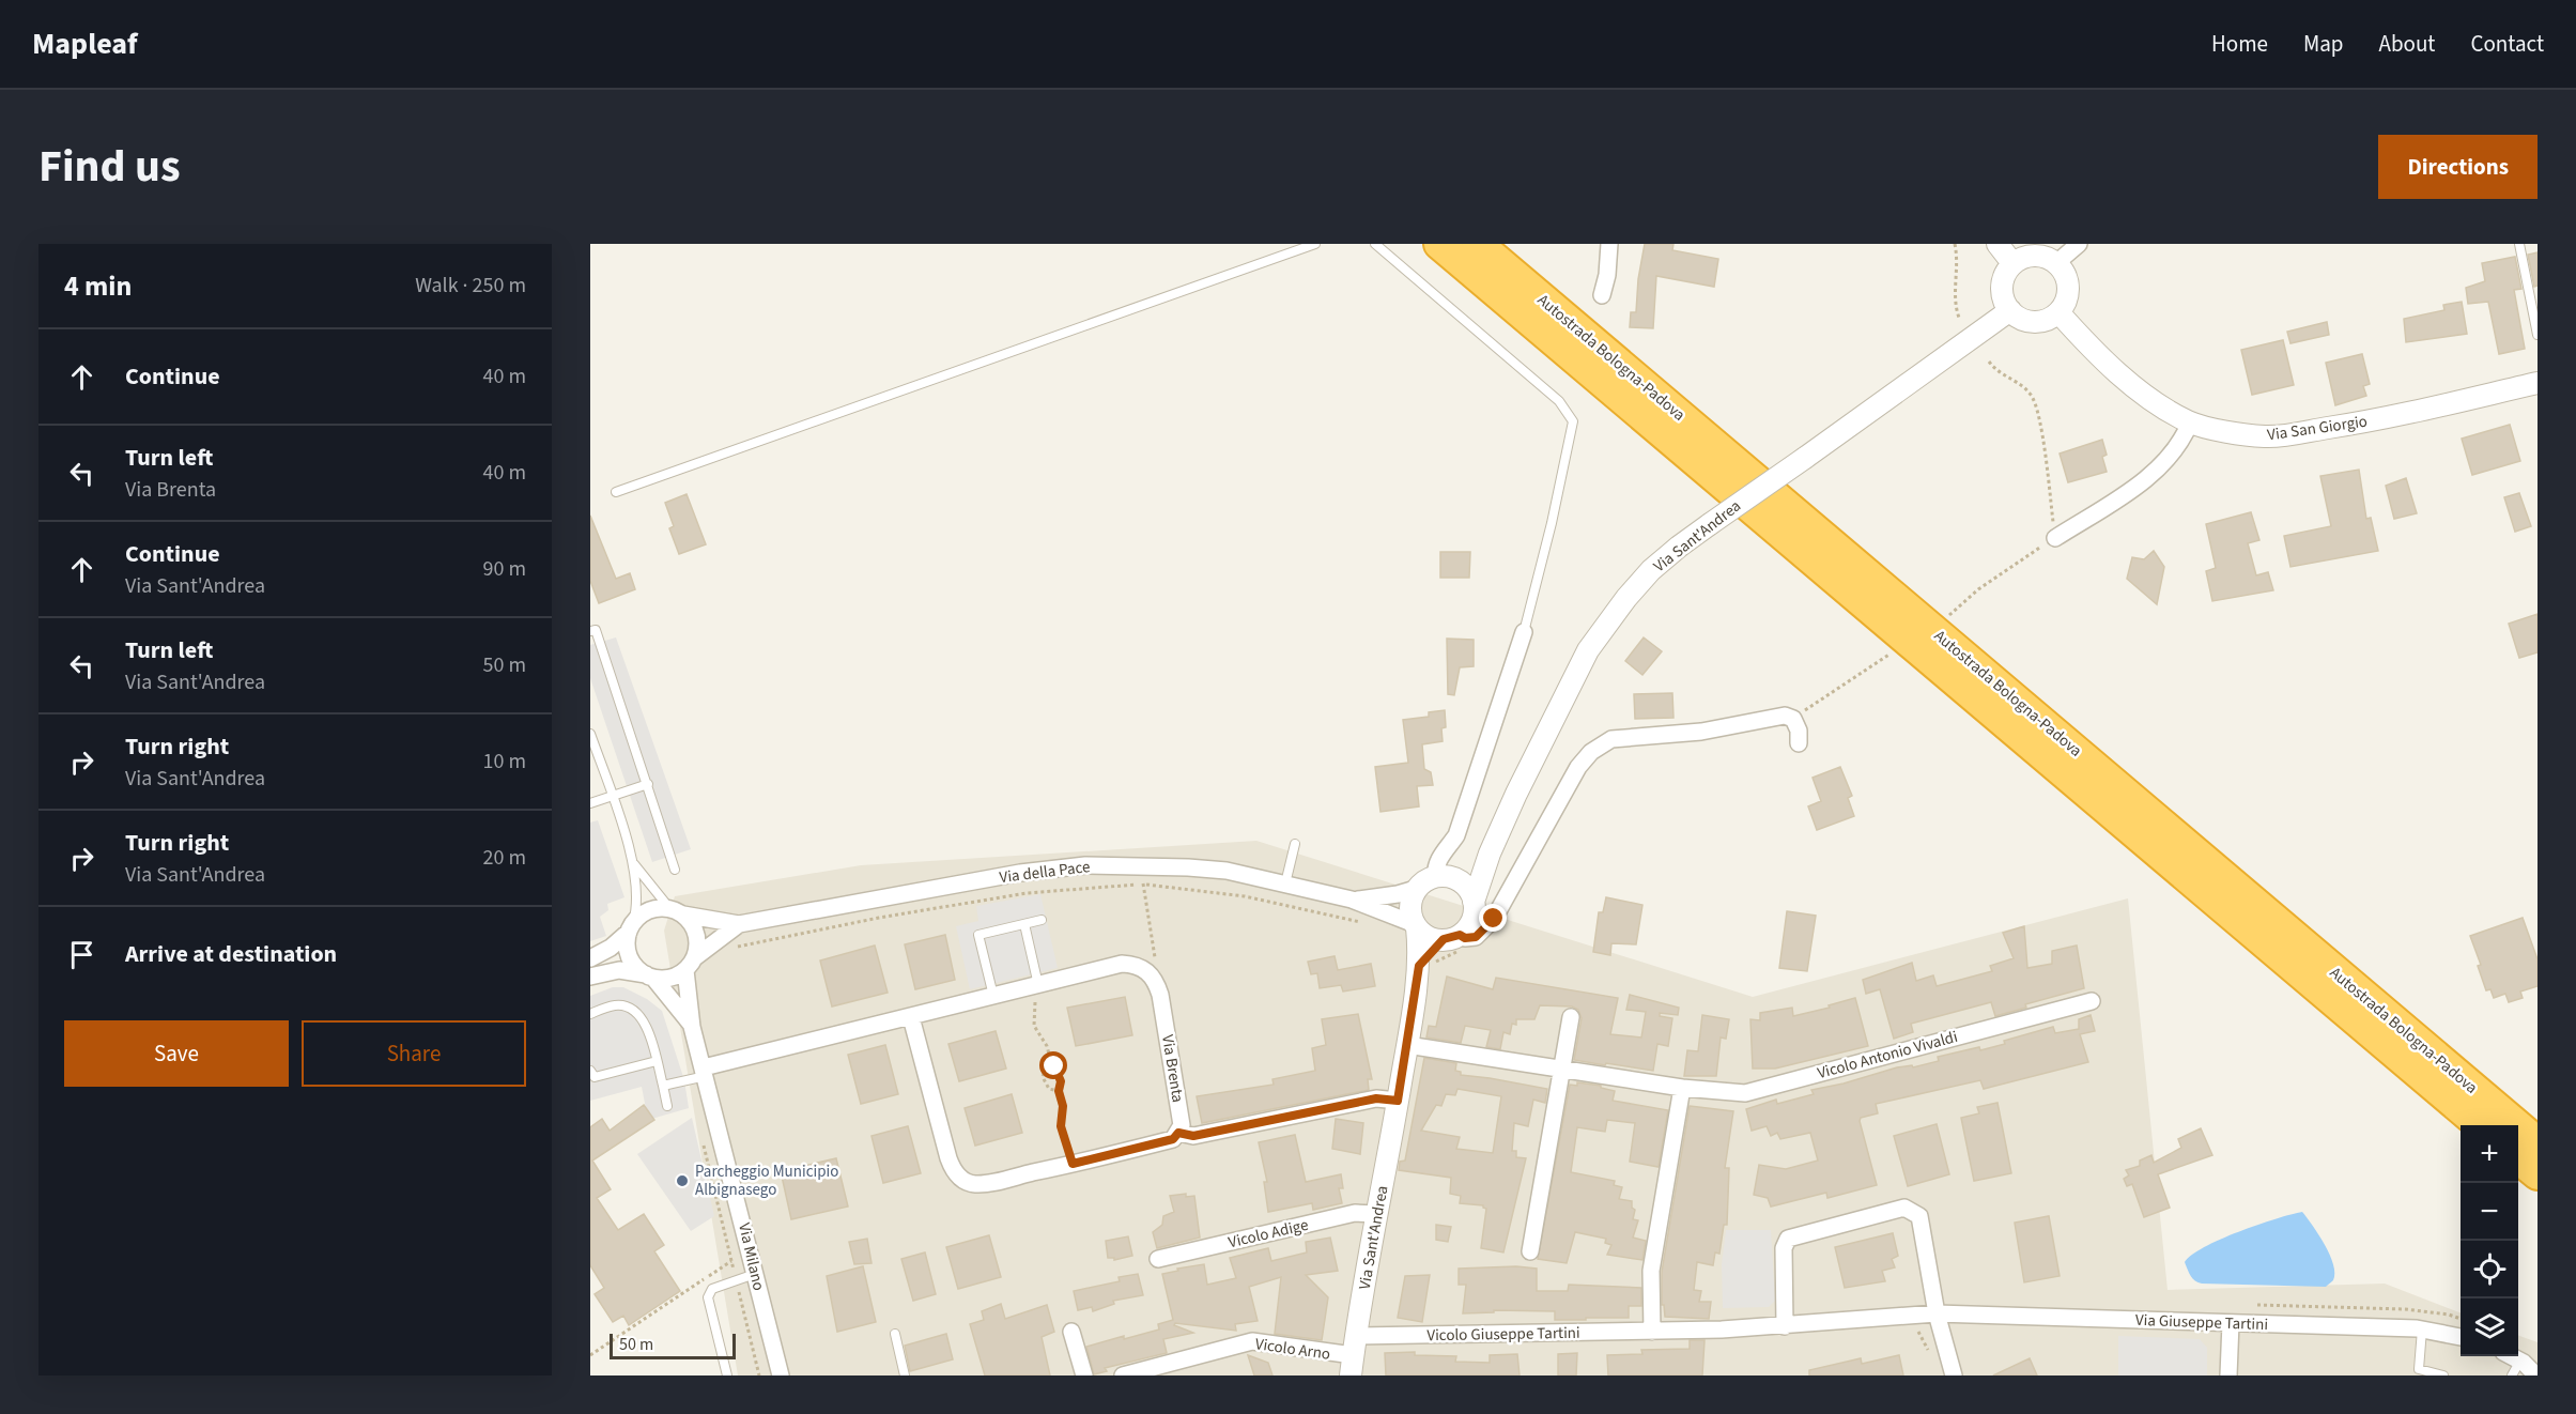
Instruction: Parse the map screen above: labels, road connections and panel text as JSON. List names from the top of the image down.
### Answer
{
  "streets": {
    "highway": ["Autostrada Bologna-Padova"],
    "street": [
      "Via San Giorgio",
      "Via Sant'Andrea",
      "Via della Pace",
      "Vicolo Antonio Vivaldi",
      "Via Brenta",
      "Vicolo Adige",
      "Via Milano",
      "Via Giuseppe Tartini",
      "Vicolo Giuseppe Tartini",
      "Vicolo Arno"
    ]
  },
  "crossings": [
    ["Via San Giorgio", "Via Sant'Andrea"],
    ["Via Sant'Andrea", "Via della Pace"],
    ["Via Sant'Andrea", "Vicolo Antonio Vivaldi"],
    ["Via Sant'Andrea", "Vicolo Adige"],
    ["Via Sant'Andrea", "Vicolo Giuseppe Tartini"],
    ["Via Sant'Andrea", "Vicolo Arno"],
    ["Via della Pace", "Via Milano"],
    ["Via Giuseppe Tartini", "Vicolo Giuseppe Tartini"],
    ["Vicolo Giuseppe Tartini", "Vicolo Arno"]
  ],
  "places": ["Parcheggio Municipio Albignasego"],
  "scale_bar": "50 m",
  "page": {
    "header": "Mapleaf",
    "nav": [
      "Home",
      "Map",
      "About",
      "Contact"
    ],
    "title": "Find us",
    "buttons": [
      "Directions",
      ["Save", "Share"]
    ],
    "heading": ["4 min", "Walk · 250 m"],
    "list": [
      ["Continue", "40 m"],
      ["Turn left", "Via Brenta", "40 m"],
      ["Continue", "Via Sant'Andrea", "90 m"],
      ["Turn left", "Via Sant'Andrea", "50 m"],
      ["Turn right", "Via Sant'Andrea", "10 m"],
      ["Turn right", "Via Sant'Andrea", "20 m"],
      "Arrive at destination"
    ],
    "map_buttons": ["+", "−"],
    "scale": "50 m"
  }
}
